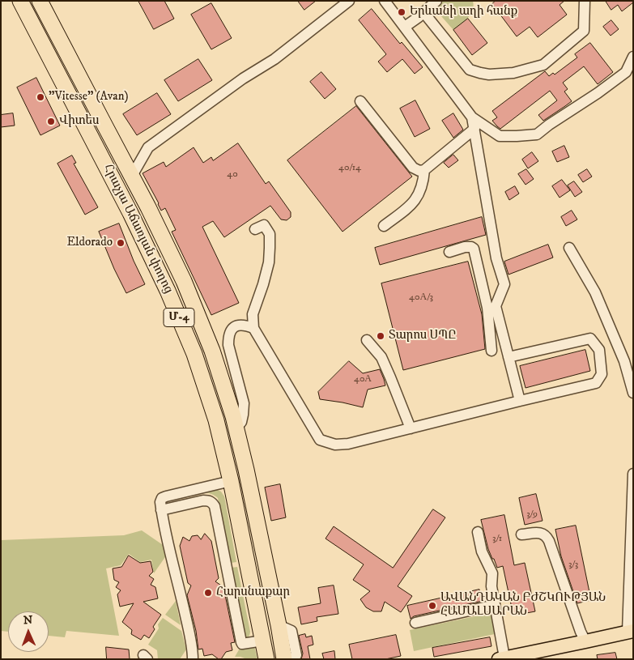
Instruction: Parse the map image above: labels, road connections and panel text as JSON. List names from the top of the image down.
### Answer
{
  "streets": {
    "highway": ["Հրաչյա Աճառյան փողոց", "Մ-4"]
  },
  "places": [
    "Երևանի աղի հանք",
    "\"Vitesse\" (Avan)",
    "Վիտես",
    "Eldorado",
    "Տարոս ՍՊԸ",
    "Հարսնաքար",
    "ԱՎԱՆԴԱԿԱՆ ԲԺՇԿՈՒԹՅԱՆ ՀԱՄԱԼՍԱՐԱՆ"
  ],
  "house_numbers": [
    "40/14",
    "40",
    "40А/3",
    "40А",
    "3/9",
    "3/1",
    "3/3"
  ],
  "north": "top"
}
